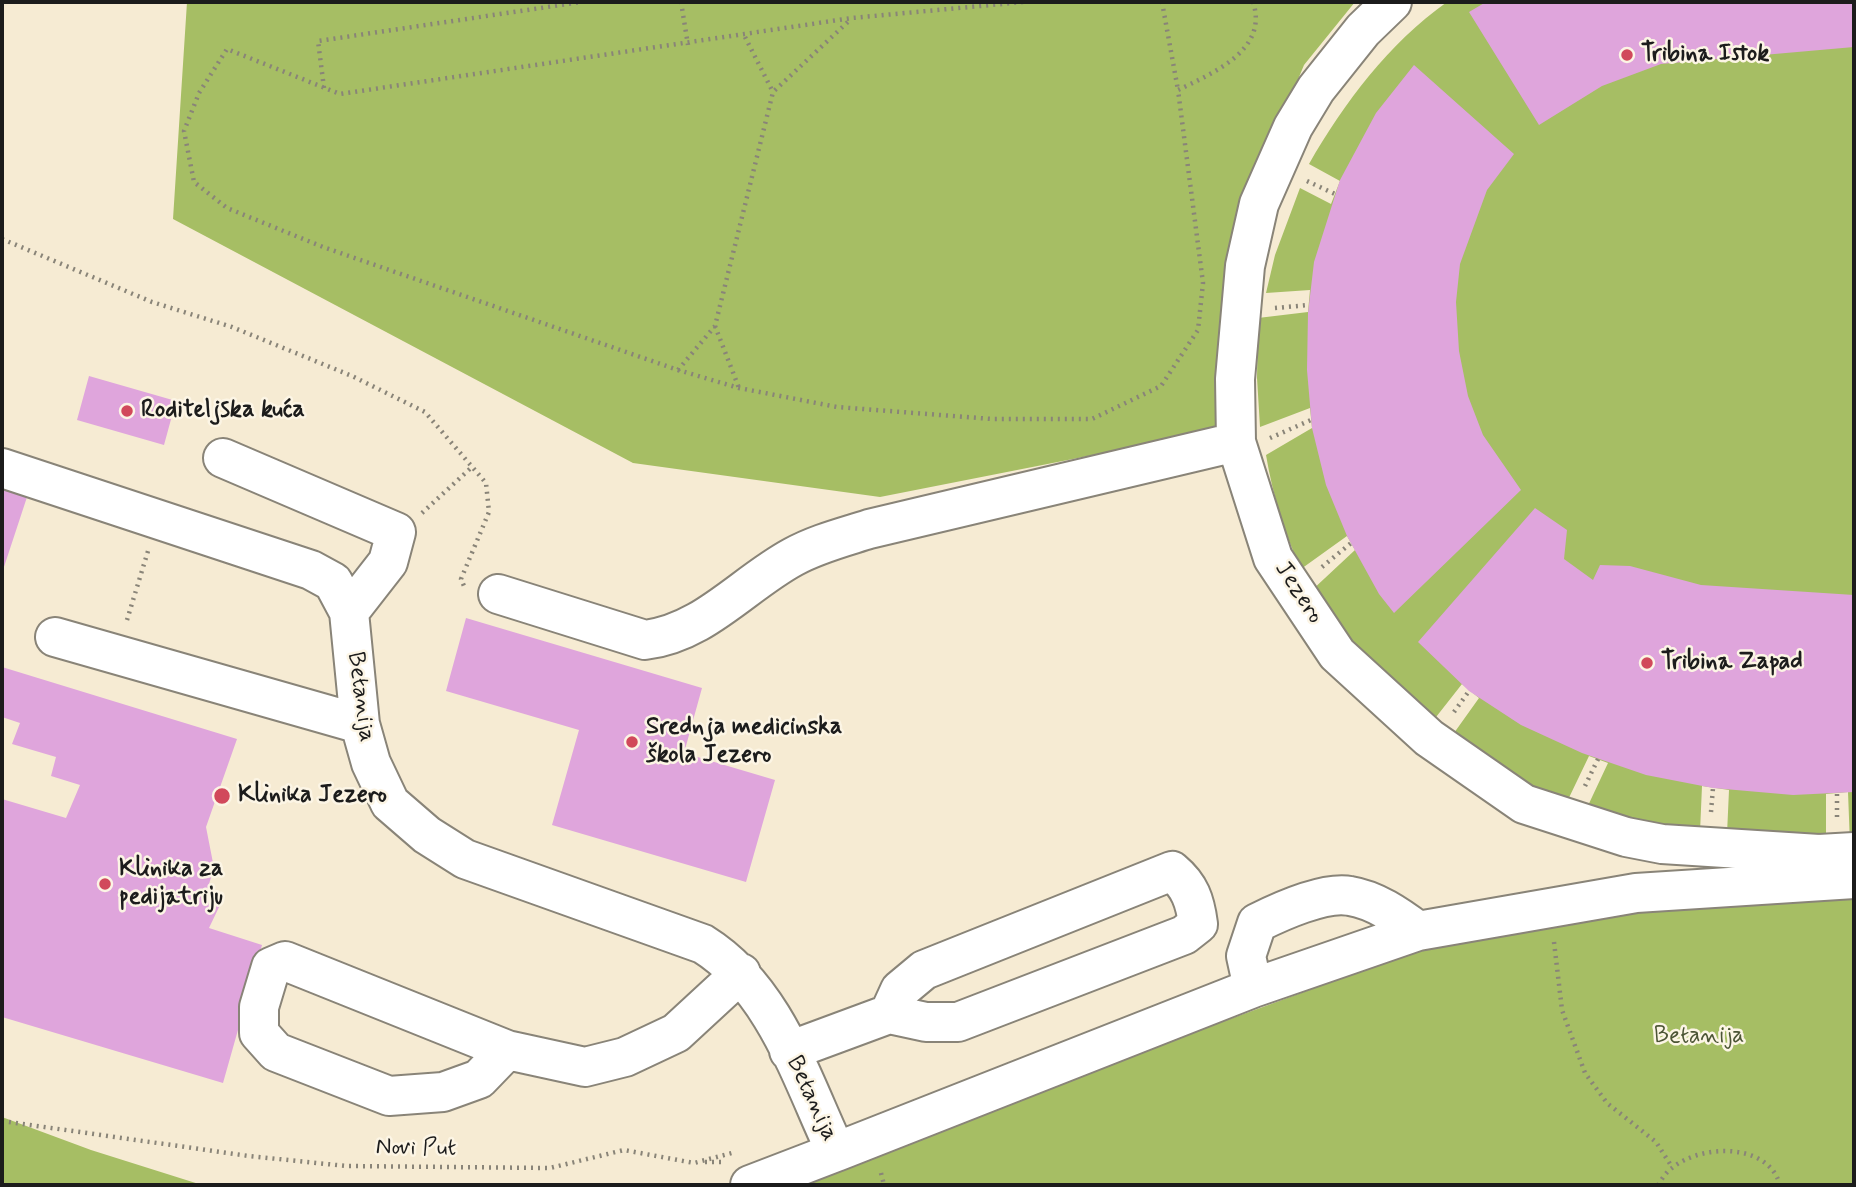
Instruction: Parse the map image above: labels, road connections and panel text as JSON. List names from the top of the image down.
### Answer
{
  "streets": {
    "street": ["Jezero", "Betanija"],
    "path": ["Novi Put"]
  },
  "parks": ["Betanija"],
  "places": [
    "Tribina Istok",
    "Roditeljska kuća",
    "Tribina Zapad",
    "Srednja medicinska škola Jezero",
    "Klinika Jezero",
    "Klinika za pedijatriju"
  ]
}
